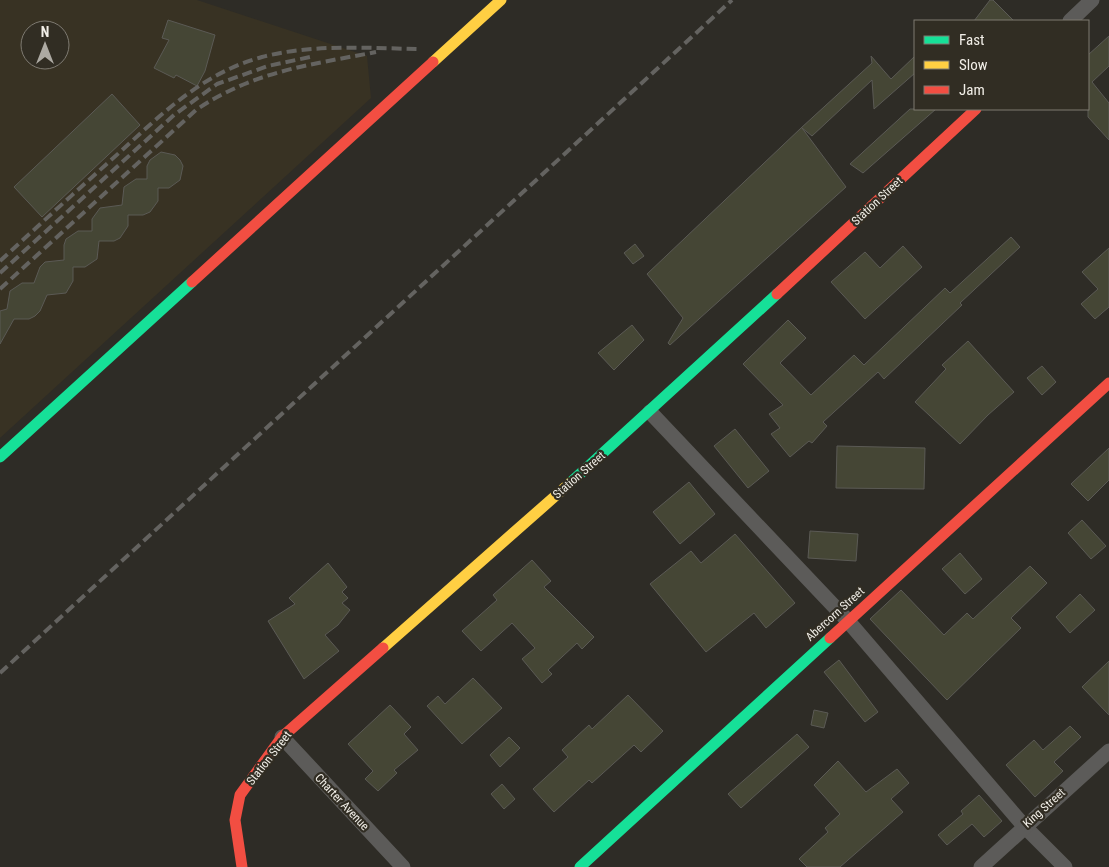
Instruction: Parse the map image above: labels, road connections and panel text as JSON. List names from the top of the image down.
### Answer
{
  "streets": {
    "street": [
      "Station Street",
      "Abercorn Street",
      "Charter Avenue",
      "King Street"
    ]
  },
  "crossings": [
    ["Station Street", "Charter Avenue"]
  ],
  "legend": ["Fast", "Slow", "Jam"],
  "north": "top"
}
